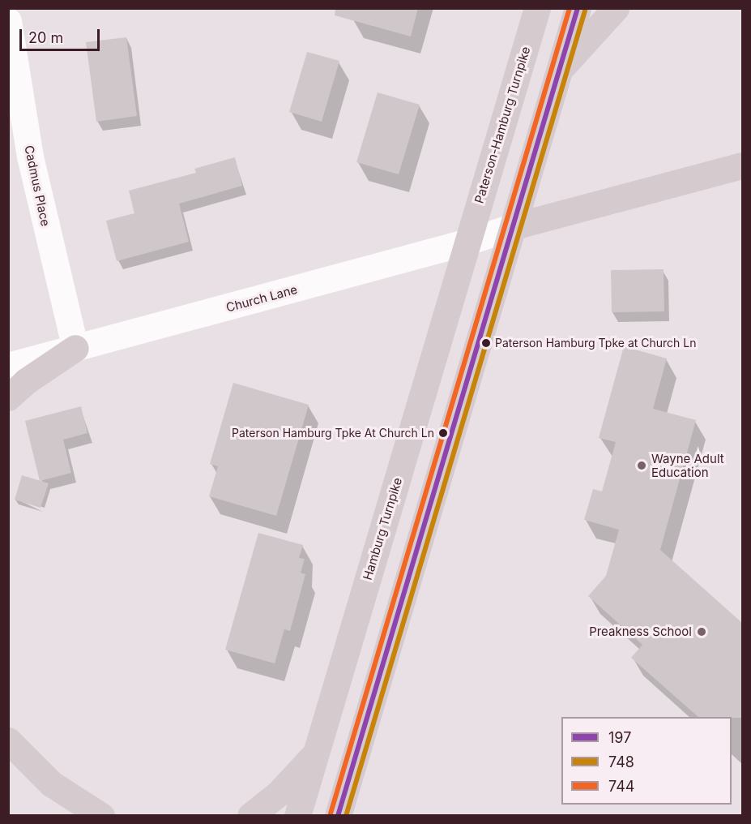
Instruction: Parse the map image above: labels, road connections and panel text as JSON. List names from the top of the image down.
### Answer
{
  "streets": {
    "main road": ["Paterson-Hamburg Turnpike", "Hamburg Turnpike"],
    "street": ["Cadmus Place", "Church Lane"]
  },
  "crossings": [
    ["Paterson-Hamburg Turnpike", "Church Lane"],
    ["Paterson-Hamburg Turnpike", "Hamburg Turnpike"],
    ["Cadmus Place", "Church Lane"],
    ["Church Lane", "Hamburg Turnpike"]
  ],
  "places": [
    "Paterson Hamburg Tpke at Church Ln",
    "Paterson Hamburg Tpke At Church Ln",
    "Wayne Adult Education",
    "Preakness School"
  ],
  "lines": ["transit line 197", "transit line 744", "transit line 748"],
  "legend": ["197", "748", "744"],
  "scale_bar": "20 m"
}
